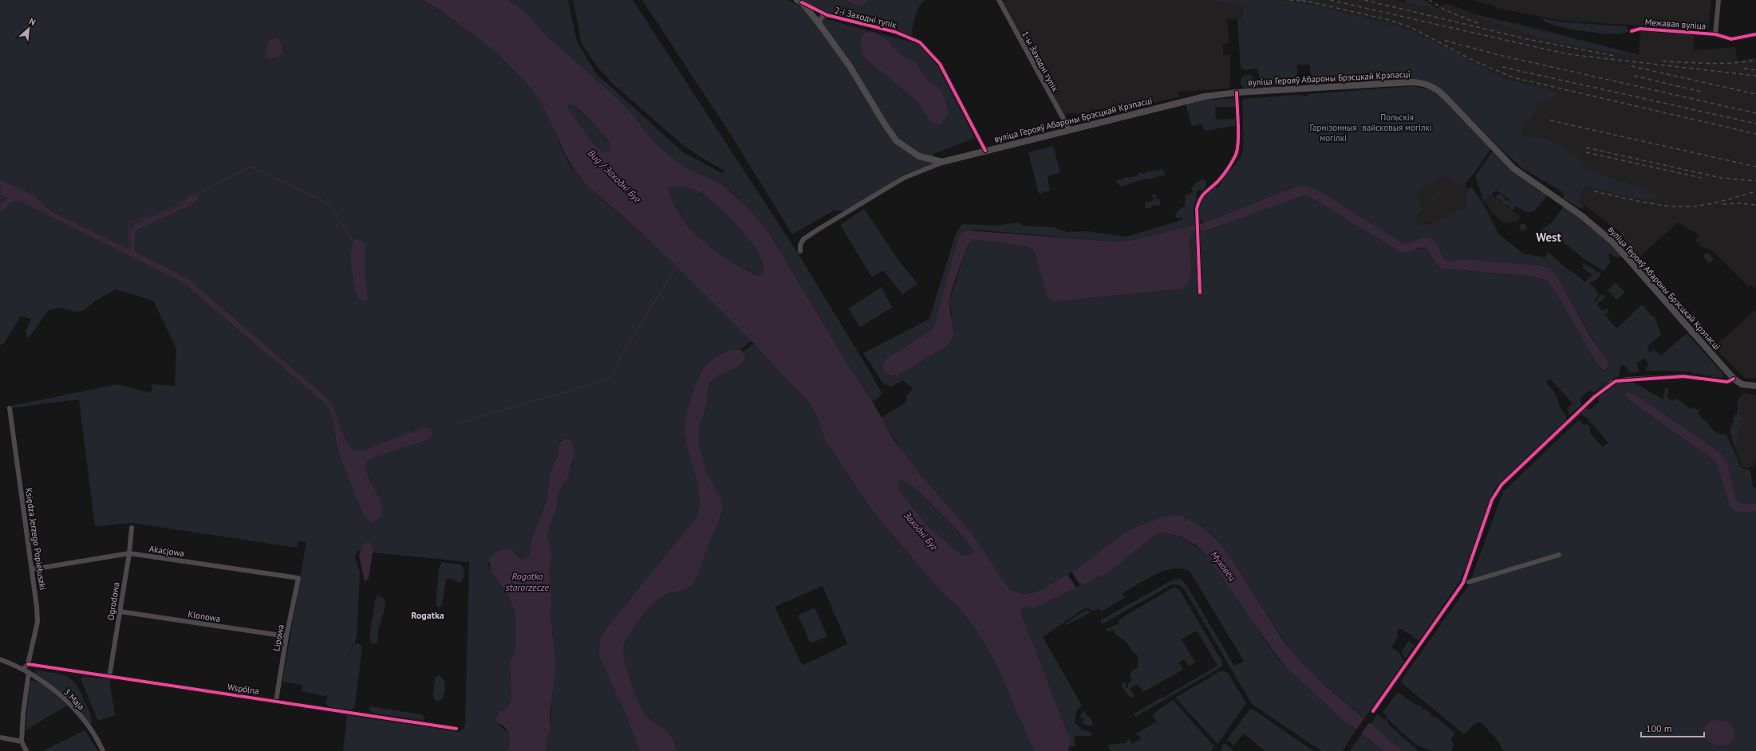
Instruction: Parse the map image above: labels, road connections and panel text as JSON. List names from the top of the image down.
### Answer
{
  "streets": {
    "main road": ["вуліца Герояў Абароны Брэсцкай Крэпасці"],
    "street": [
      "2-і Заходні тупік",
      "Межавая вуліца",
      "1-ы Заходні тупік",
      "Księdza Jerzego Popiełuszki",
      "Akacjowa",
      "Ogrodowa",
      "Klonowa",
      "Lipowa",
      "Wspólna",
      "3 Maja"
    ]
  },
  "crossings": [
    ["2-і Заходні тупік", "вуліца Герояў Абароны Брэсцкай Крэпасці"],
    ["1-ы Заходні тупік", "вуліца Герояў Абароны Брэсцкай Крэпасці"],
    ["Księdza Jerzego Popiełuszki", "Akacjowa"],
    ["Księdza Jerzego Popiełuszki", "Wspólna"],
    ["Akacjowa", "Ogrodowa"],
    ["Akacjowa", "Lipowa"],
    ["Ogrodowa", "Klonowa"],
    ["Ogrodowa", "Wspólna"],
    ["Klonowa", "Lipowa"],
    ["Lipowa", "Wspólna"]
  ],
  "districts": ["West", "Rogatka"],
  "water": [
    "Bug / Заходні Буг",
    "Заходні Буг",
    "Мухавец",
    "Rogatka starorzecze"
  ],
  "parks": ["Польскія вайсковыя могілкі", "Гарнізонныя могілкі"],
  "scale_bar": "100 m",
  "north": "top right"
}
